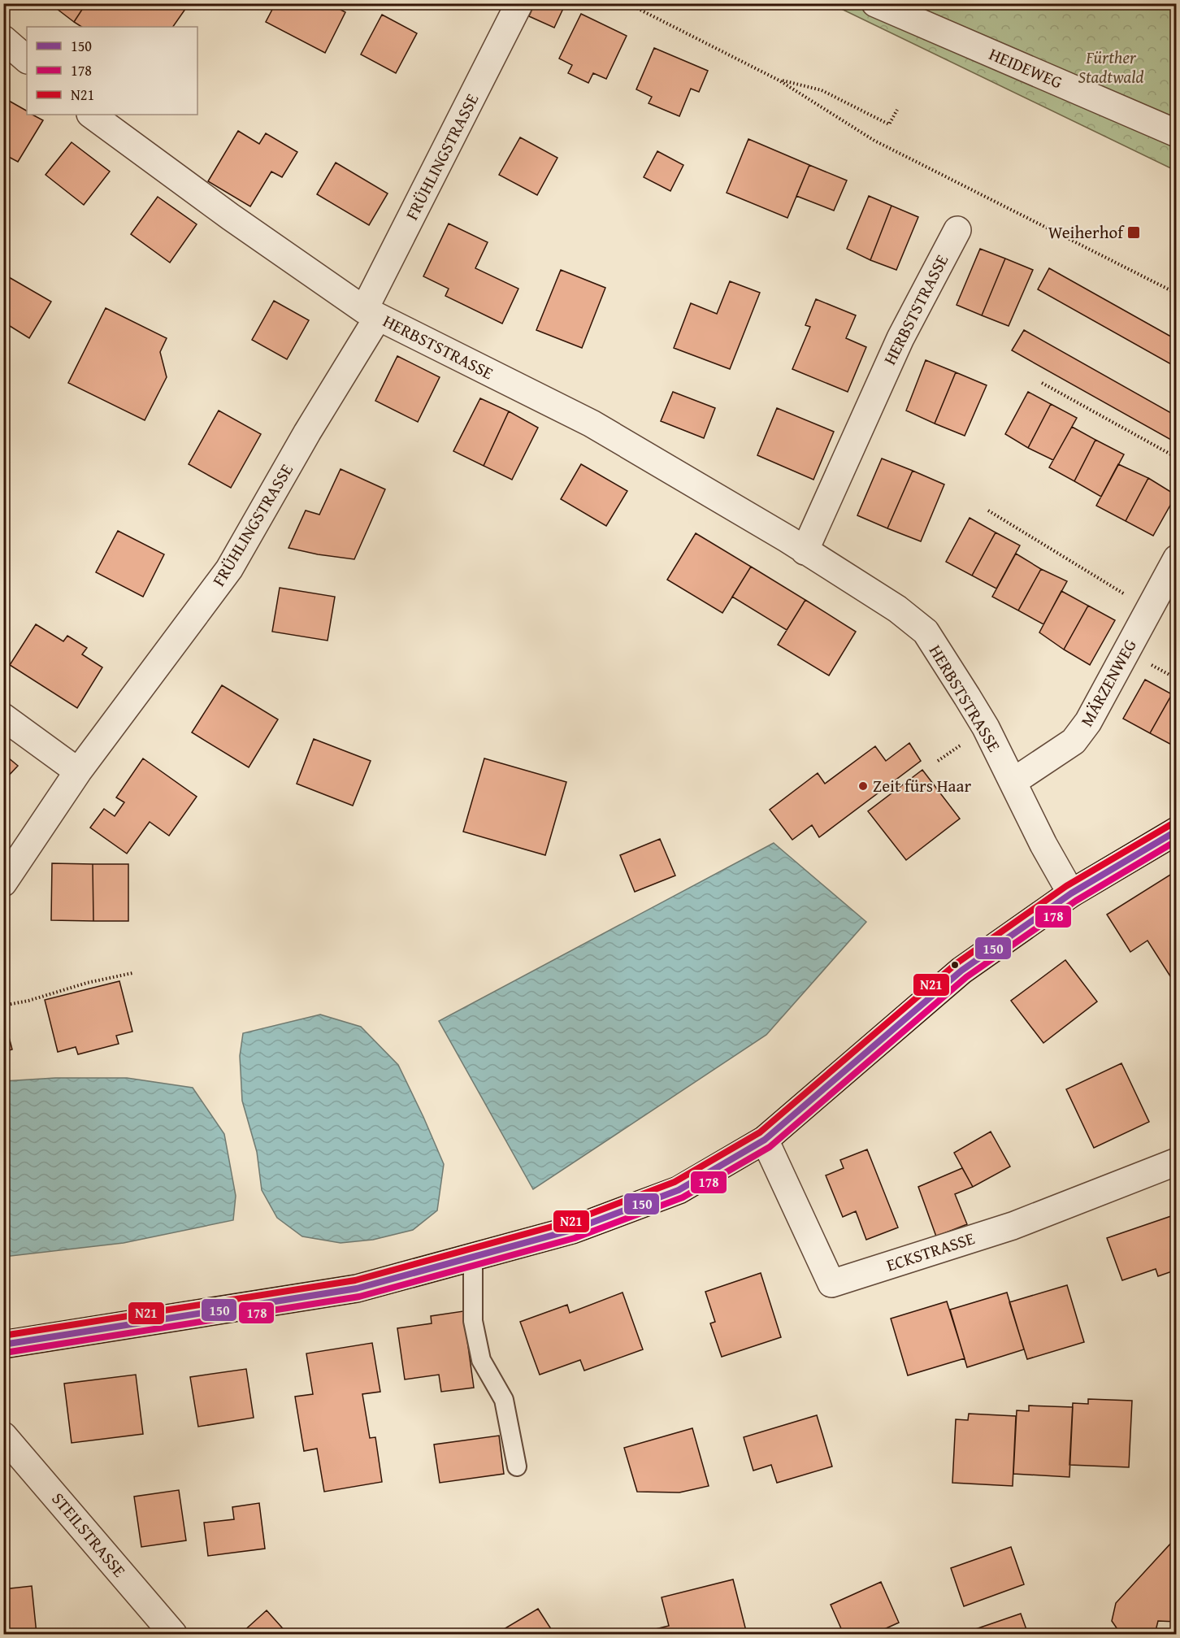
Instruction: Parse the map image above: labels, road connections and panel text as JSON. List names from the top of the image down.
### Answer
{
  "streets": {
    "street": [
      "HEIDEWEG",
      "FRÜHLINGSTRASSE",
      "HERBSTSTRASSE",
      "MÄRZENWEG",
      "ECKSTRASSE",
      "STEILSTRASSE"
    ]
  },
  "crossings": [
    ["FRÜHLINGSTRASSE", "HERBSTSTRASSE"],
    ["HERBSTSTRASSE", "MÄRZENWEG"]
  ],
  "parks": ["Fürther Stadtwald"],
  "places": {
    "transit": ["Weiherhof"],
    "other": ["Zeit fürs Haar"]
  },
  "lines": ["transit line N21", "transit line 150", "transit line 178"],
  "legend": ["150", "178", "N21"]
}
